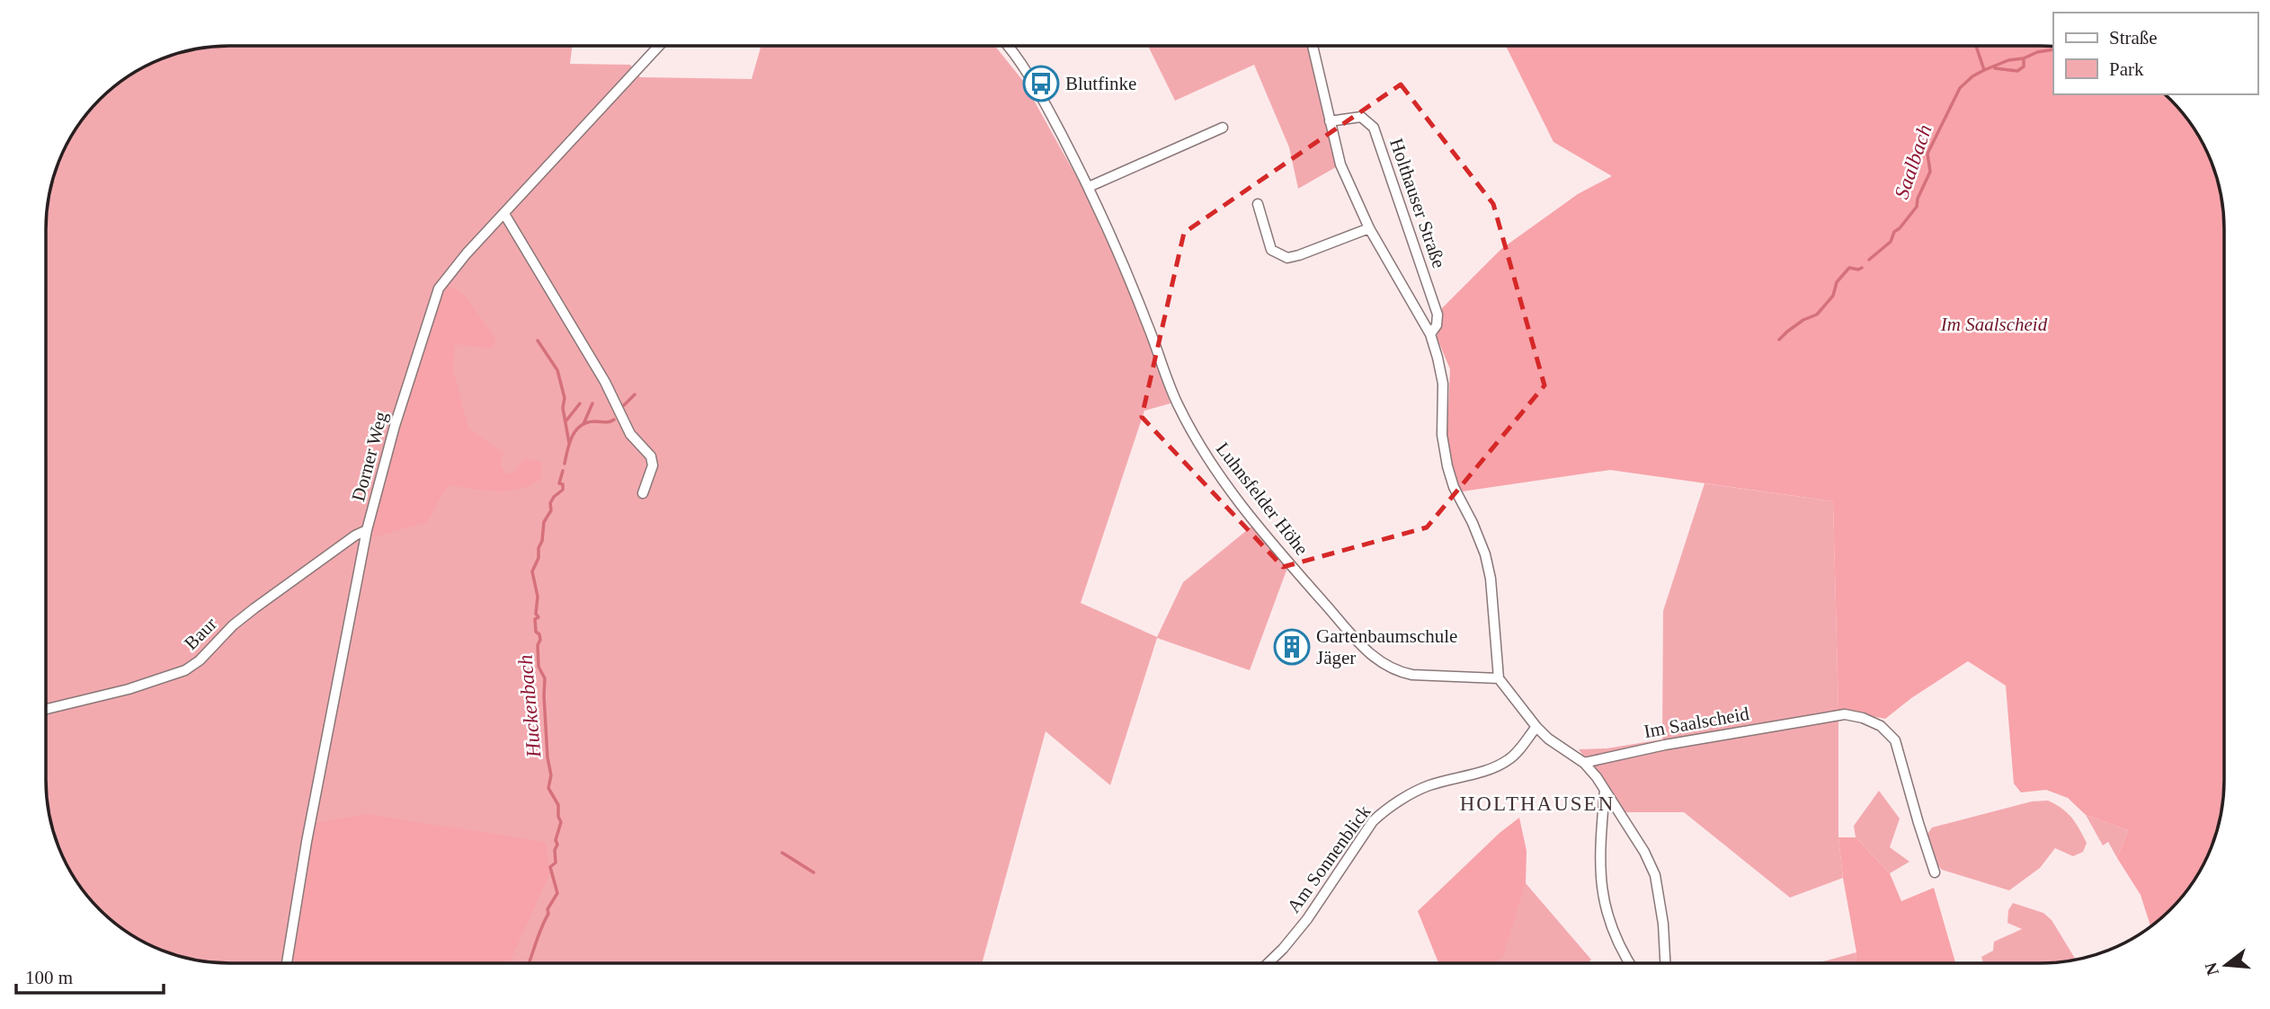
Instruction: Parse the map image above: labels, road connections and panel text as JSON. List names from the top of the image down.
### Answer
{
  "streets": {
    "street": [
      "Holthauser Straße",
      "Dorner Weg",
      "Luhnsfelder Höhe",
      "Baur",
      "Im Saalscheid",
      "Am Sonnenblick"
    ]
  },
  "crossings": [
    ["Holthauser Straße", "Luhnsfelder Höhe"],
    ["Dorner Weg", "Baur"]
  ],
  "districts": ["HOLTHAUSEN"],
  "water": ["Saalbach", "Huckenbach"],
  "parks": ["Im Saalscheid"],
  "places": {
    "bus stop": ["Blutfinke"],
    "building": ["Gartenbaumschule Jäger"]
  },
  "legend": ["Straße", "Park"],
  "scale_bar": "100 m",
  "north": "left"
}
